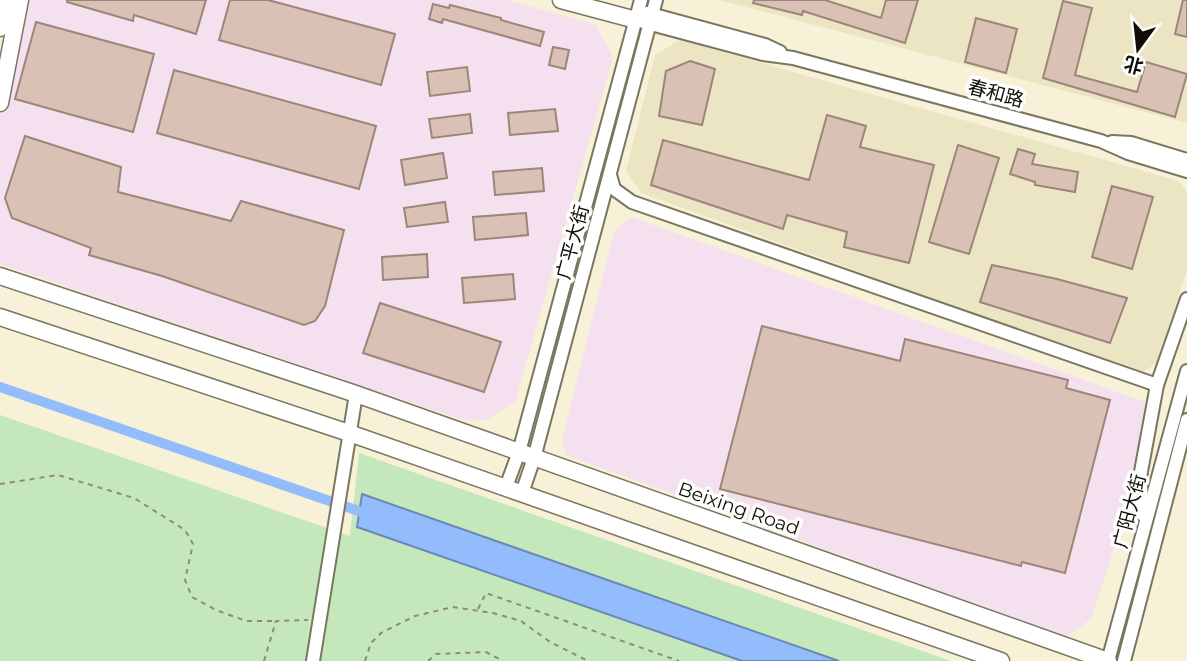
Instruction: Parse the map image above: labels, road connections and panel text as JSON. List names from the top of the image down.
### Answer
{
  "streets": {
    "main road": ["Beixing Road"],
    "street": ["春和路", "广平大街", "广阳大街"]
  },
  "crossings": [
    ["春和路", "广平大街"],
    ["广平大街", "Beixing Road"],
    ["Beixing Road", "广阳大街"]
  ],
  "north": "bottom"
}
